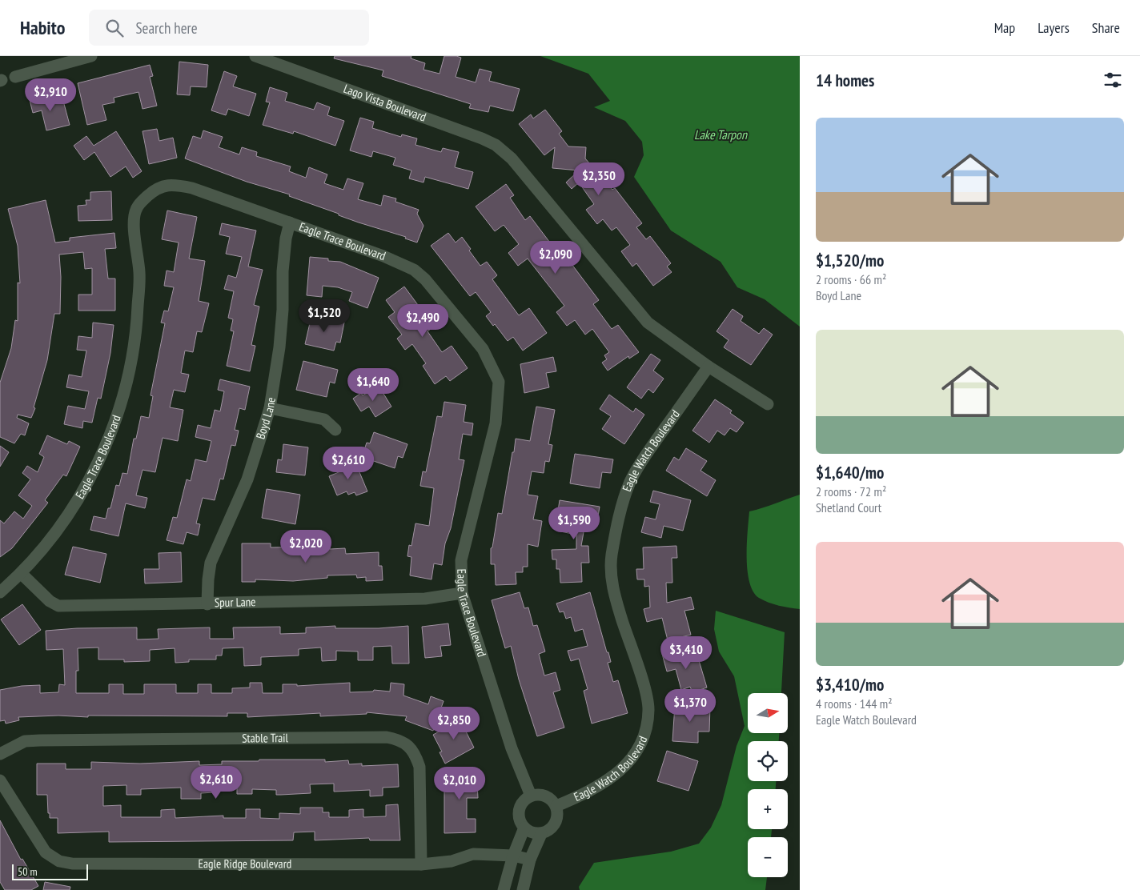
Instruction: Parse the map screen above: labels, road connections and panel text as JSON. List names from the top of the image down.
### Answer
{
  "streets": {
    "street": [
      "Lago Vista Boulevard",
      "Eagle Trace Boulevard",
      "Boyd Lane",
      "Eagle Watch Boulevard",
      "Spur Lane",
      "Stable Trail",
      "Eagle Ridge Boulevard"
    ]
  },
  "crossings": [
    ["Lago Vista Boulevard", "Eagle Watch Boulevard"],
    ["Eagle Trace Boulevard", "Boyd Lane"],
    ["Eagle Trace Boulevard", "Eagle Watch Boulevard"],
    ["Eagle Trace Boulevard", "Spur Lane"],
    ["Boyd Lane", "Spur Lane"],
    ["Stable Trail", "Eagle Ridge Boulevard"]
  ],
  "water": ["Lake Tarpon"],
  "scale_bar": "50 m",
  "north": "right",
  "page": {
    "header": "Habito",
    "search": "Search here",
    "nav": ["Map", "Layers", "Share"],
    "heading": "14 homes",
    "price": [
      "$2,910",
      "$2,350",
      "$2,090",
      "$1,520",
      "$2,490",
      "$1,640",
      "$2,610",
      "$1,590",
      "$2,020",
      "$3,410",
      "$1,370",
      "$2,850",
      "$2,610",
      "$2,010"
    ],
    "list": [
      {
        "name": "$1,520/mo",
        "note": "2 rooms · 66 m² · Boyd Lane"
      },
      {
        "name": "$1,640/mo",
        "note": "2 rooms · 72 m² · Shetland Court"
      },
      {
        "name": "$3,410/mo",
        "note": "4 rooms · 144 m² · Eagle Watch Boulevard"
      }
    ],
    "map_buttons": ["+", "−"],
    "scale": "50 m"
  }
}
